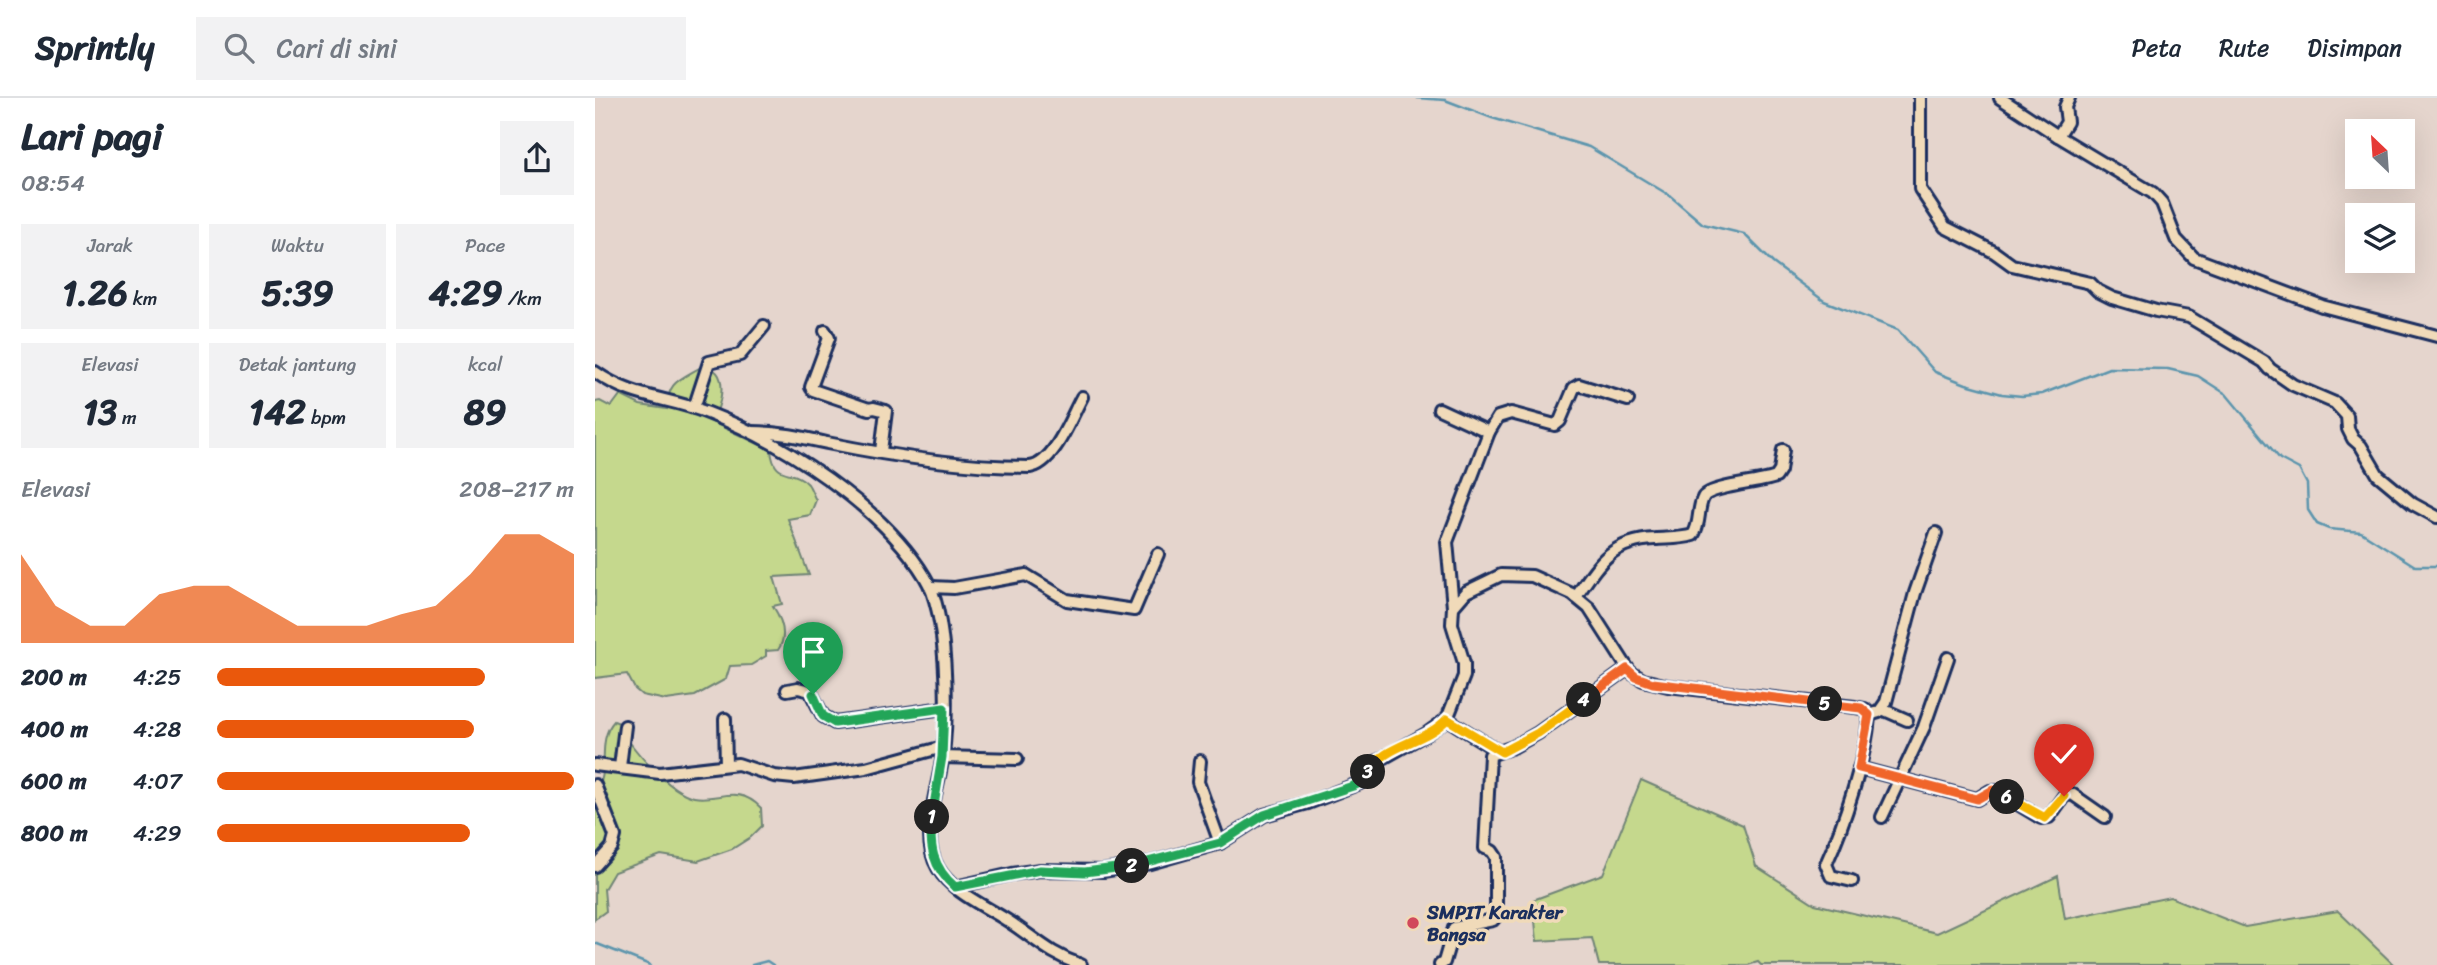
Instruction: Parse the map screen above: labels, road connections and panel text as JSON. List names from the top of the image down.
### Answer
{
  "places": ["SMPIT Karakter Bangsa"],
  "north": "top left",
  "page": {
    "header": "Sprintly",
    "search": "Cari di sini",
    "nav": ["Peta", "Rute", "Disimpan"],
    "heading": ["Lari pagi", "08:54"],
    "stats": [
      ["Jarak", "1.26 km"],
      ["Waktu", "5:39"],
      ["Pace", "4:29 /km"],
      ["Elevasi", "13 m"],
      ["Detak jantung", "142 bpm"],
      ["kcal", "89"]
    ],
    "chart": ["Elevasi", "208–217 m"],
    "list": [
      {
        "name": "200 m",
        "note": "4:25"
      },
      {
        "name": "400 m",
        "note": "4:28"
      },
      {
        "name": "600 m",
        "note": "4:07"
      },
      {
        "name": "800 m",
        "note": "4:29"
      }
    ],
    "pins": [
      "4",
      "5",
      "3",
      "6",
      "1",
      "2"
    ]
  }
}
